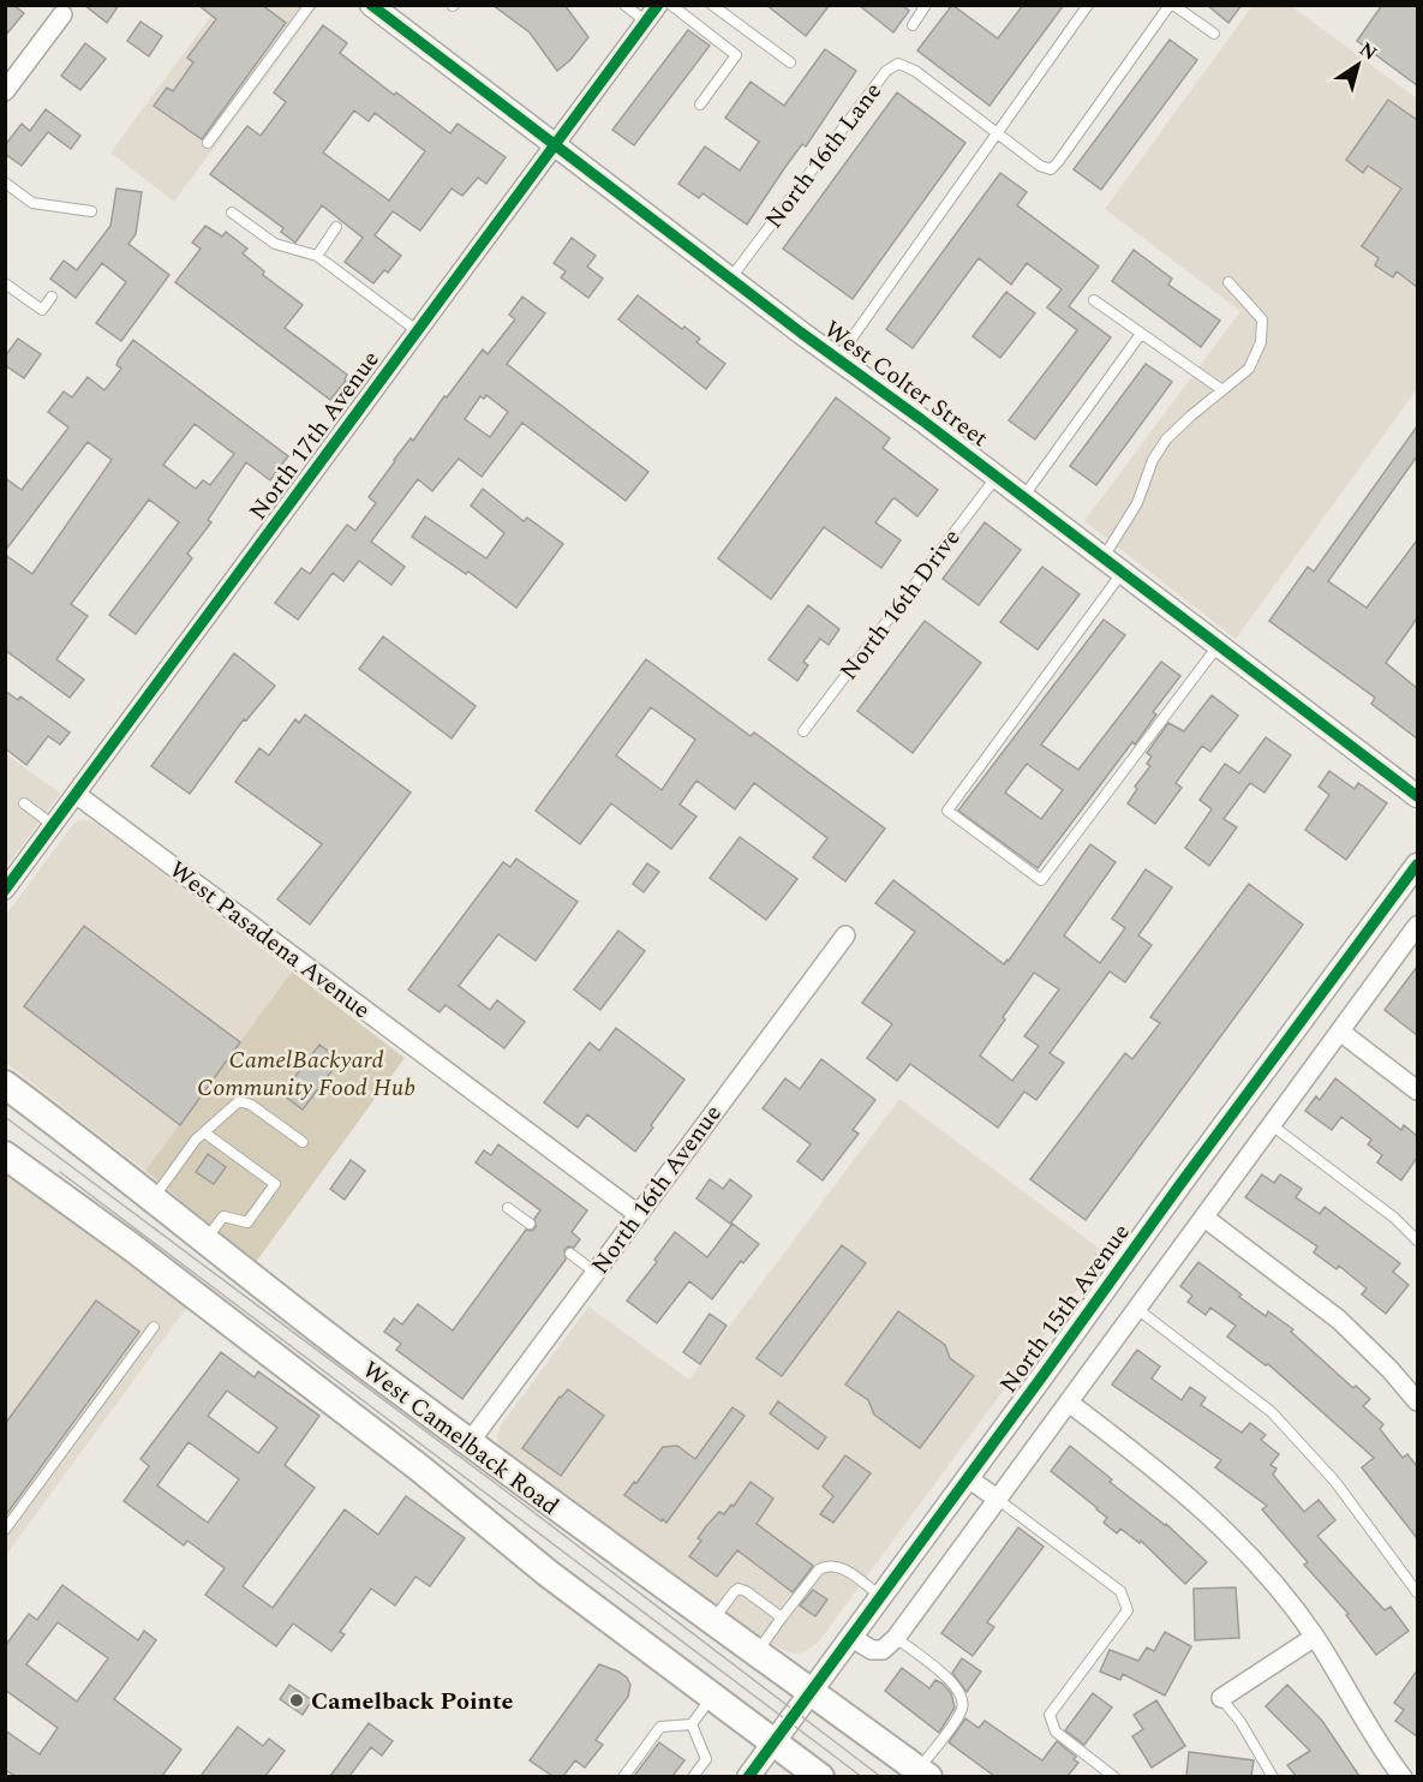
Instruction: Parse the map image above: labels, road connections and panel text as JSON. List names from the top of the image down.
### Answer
{
  "streets": {
    "main road": ["West Camelback Road"],
    "street": [
      "West Colter Street",
      "North 17th Avenue",
      "West Pasadena Avenue",
      "North 16th Avenue",
      "North 15th Avenue"
    ],
    "lane": ["North 16th Lane", "North 16th Drive"]
  },
  "crossings": [
    ["North 16th Lane", "West Colter Street"],
    ["West Colter Street", "North 17th Avenue"],
    ["West Colter Street", "North 16th Drive"],
    ["North 17th Avenue", "West Pasadena Avenue"],
    ["West Pasadena Avenue", "North 16th Avenue"],
    ["North 16th Avenue", "West Camelback Road"],
    ["North 15th Avenue", "West Camelback Road"]
  ],
  "parks": ["CamelBackyard Community Food Hub"],
  "places": ["Camelback Pointe"],
  "north": "top right"
}
